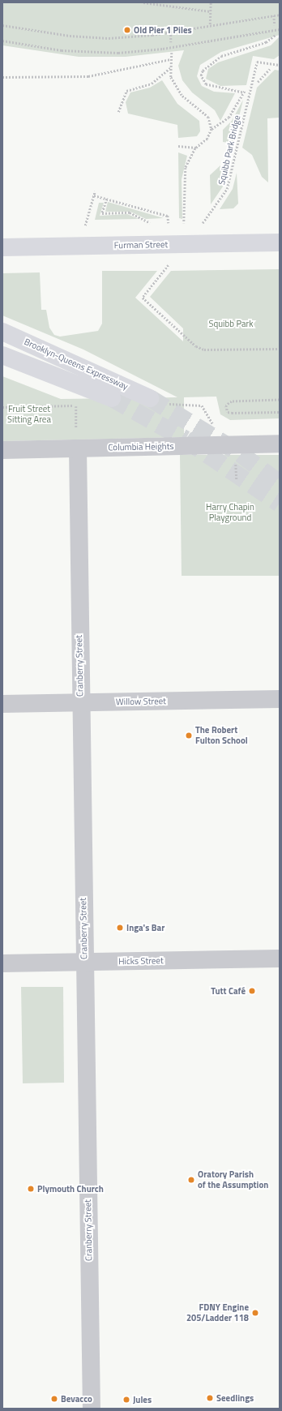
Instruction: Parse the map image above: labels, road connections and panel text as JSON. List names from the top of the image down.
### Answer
{
  "streets": {
    "main road": ["Furman Street", "Brooklyn-Queens Expressway"],
    "street": [
      "Columbia Heights",
      "Cranberry Street",
      "Willow Street",
      "Hicks Street"
    ],
    "path": ["Squibb Park Bridge"]
  },
  "crossings": [
    ["Columbia Heights", "Cranberry Street"],
    ["Cranberry Street", "Willow Street"],
    ["Cranberry Street", "Hicks Street"]
  ],
  "parks": ["Squibb Park", "Fruit Street Sitting Area", "Harry Chapin Playground"],
  "places": [
    "Old Pier 1 Piles",
    "The Robert Fulton School",
    "Inga's Bar",
    "Tutt Café",
    "Oratory Parish of the Assumption",
    "Plymouth Church",
    "FDNY Engine 205/Ladder 118",
    "Seedlings",
    "Bevacco",
    "Jules"
  ]
}
